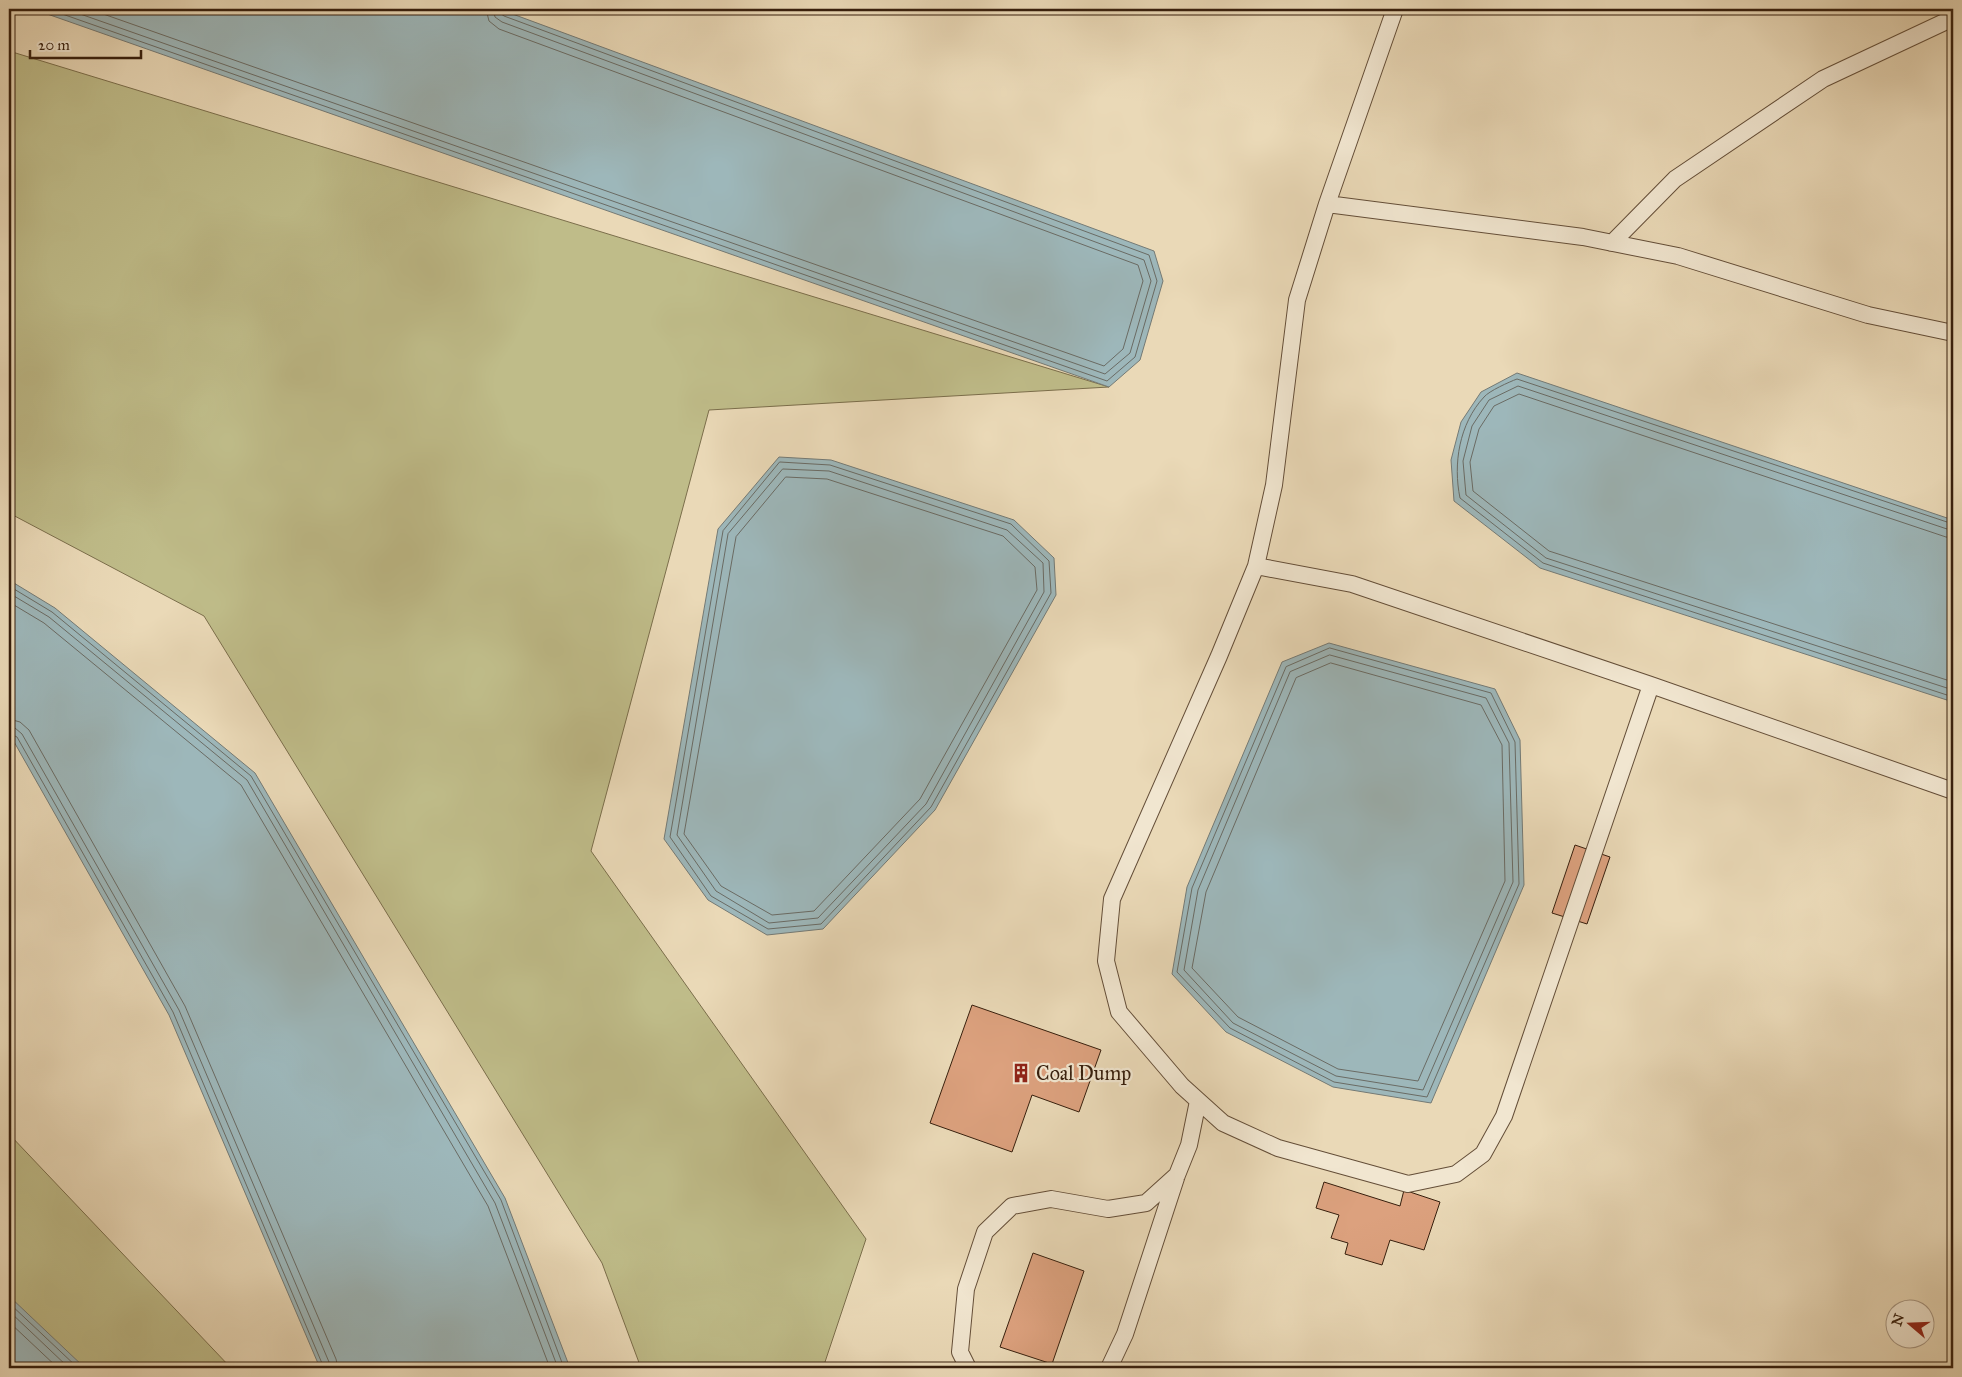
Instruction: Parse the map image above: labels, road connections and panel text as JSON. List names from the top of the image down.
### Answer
{
  "places": {
    "building": ["Coal Dump"]
  },
  "scale_bar": "20 m",
  "north": "left"
}
